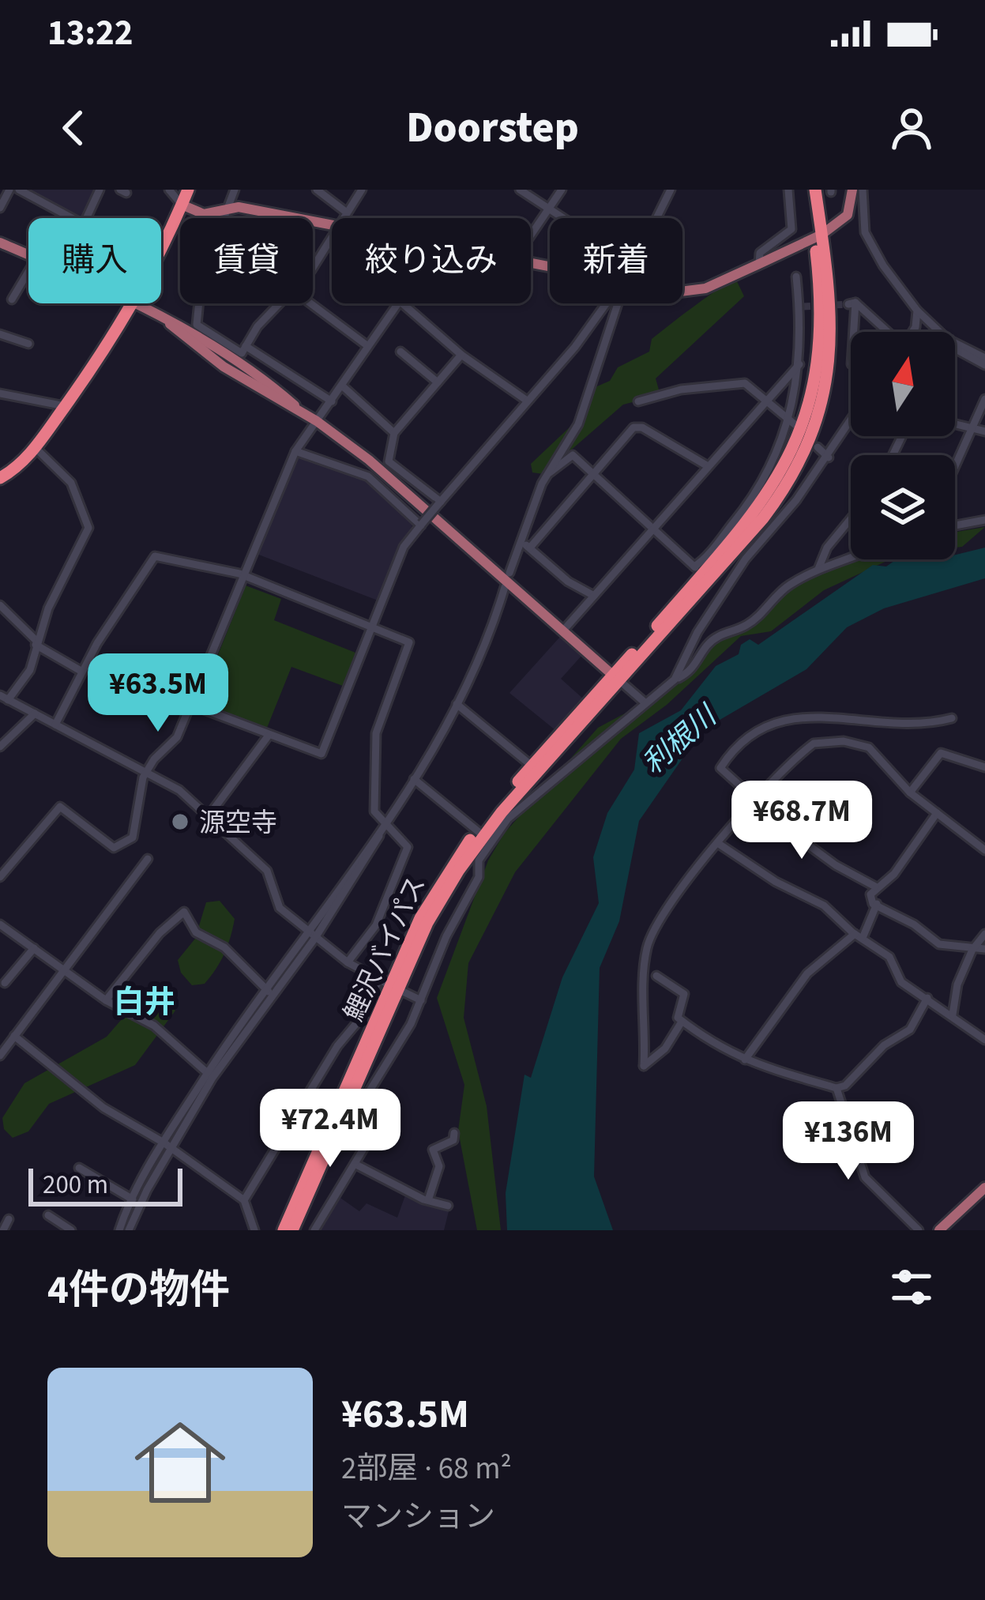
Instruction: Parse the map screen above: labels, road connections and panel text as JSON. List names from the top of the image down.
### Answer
{
  "streets": {
    "highway": ["鯉沢バイパス"]
  },
  "districts": ["白井"],
  "water": ["利根川"],
  "places": ["源空寺"],
  "scale_bar": "200 m",
  "north": "top",
  "page": {
    "status": "13:22",
    "header": "Doorstep",
    "chip": [
      "購入",
      "賃貸",
      "絞り込み",
      "新着"
    ],
    "price": [
      "¥63.5M",
      "¥68.7M",
      "¥72.4M",
      "¥136M"
    ],
    "scale": "200 m",
    "heading": "4件の物件",
    "list": [
      {
        "name": "¥63.5M",
        "note": "2部屋 · 68 m² · マンション"
      }
    ]
  }
}
